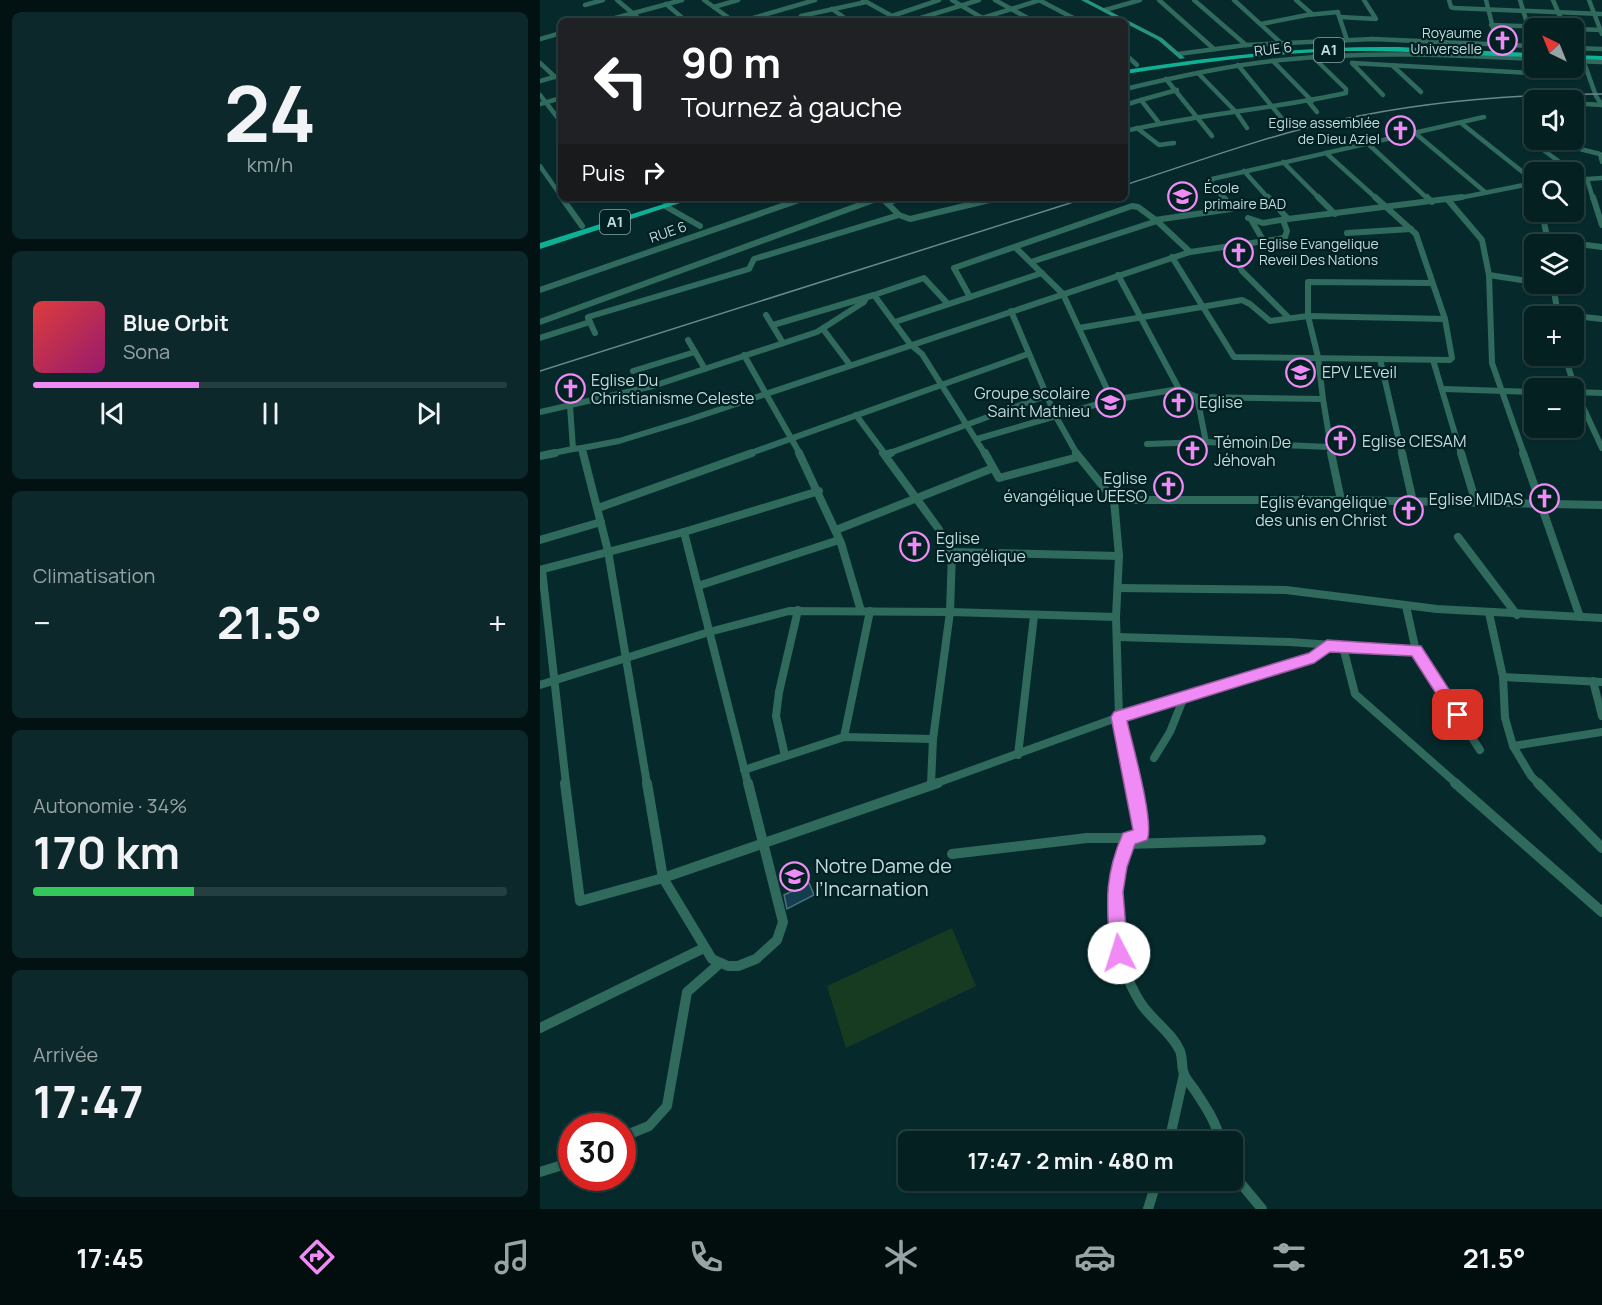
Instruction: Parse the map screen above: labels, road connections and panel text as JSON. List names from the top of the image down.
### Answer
{
  "streets": {
    "main road": ["A1"],
    "street": ["RUE 6"]
  },
  "places": {
    "church": [
      "Royaume Universelle",
      "Eglise assemblée de Dieu Aziel",
      "Eglise Evangelique Reveil Des Nations",
      "Eglise Du Christianisme Celeste",
      "Eglise",
      "Eglise CIESAM",
      "Témoin De Jéhovah",
      "Eglise évangélique UEESO",
      "Eglise MIDAS",
      "Eglis évangélique des unis en Christ",
      "Eglise Evangélique"
    ],
    "school or university": [
      "École primaire BAD",
      "EPV L'Eveil",
      "Groupe scolaire Saint Mathieu",
      "Notre Dame de l’Incarnation"
    ]
  },
  "north": "top left",
  "page": {
    "tile": [
      ["24", "km/h"],
      "Climatisation",
      ["Autonomie · 34%", "170 km"],
      ["Arrivée", "17:47"]
    ],
    "map_buttons": ["+", "−"],
    "turn": ["90 m", "Tournez à gauche"],
    "then": "Puis",
    "song": ["Blue Orbit", "Sona"],
    "heat": ["−", "21.5°", "+"],
    "limit": "30",
    "trip": "17:47 · 2 min · 480 m",
    "tabs": ["17:45", "21.5°"]
  }
}
